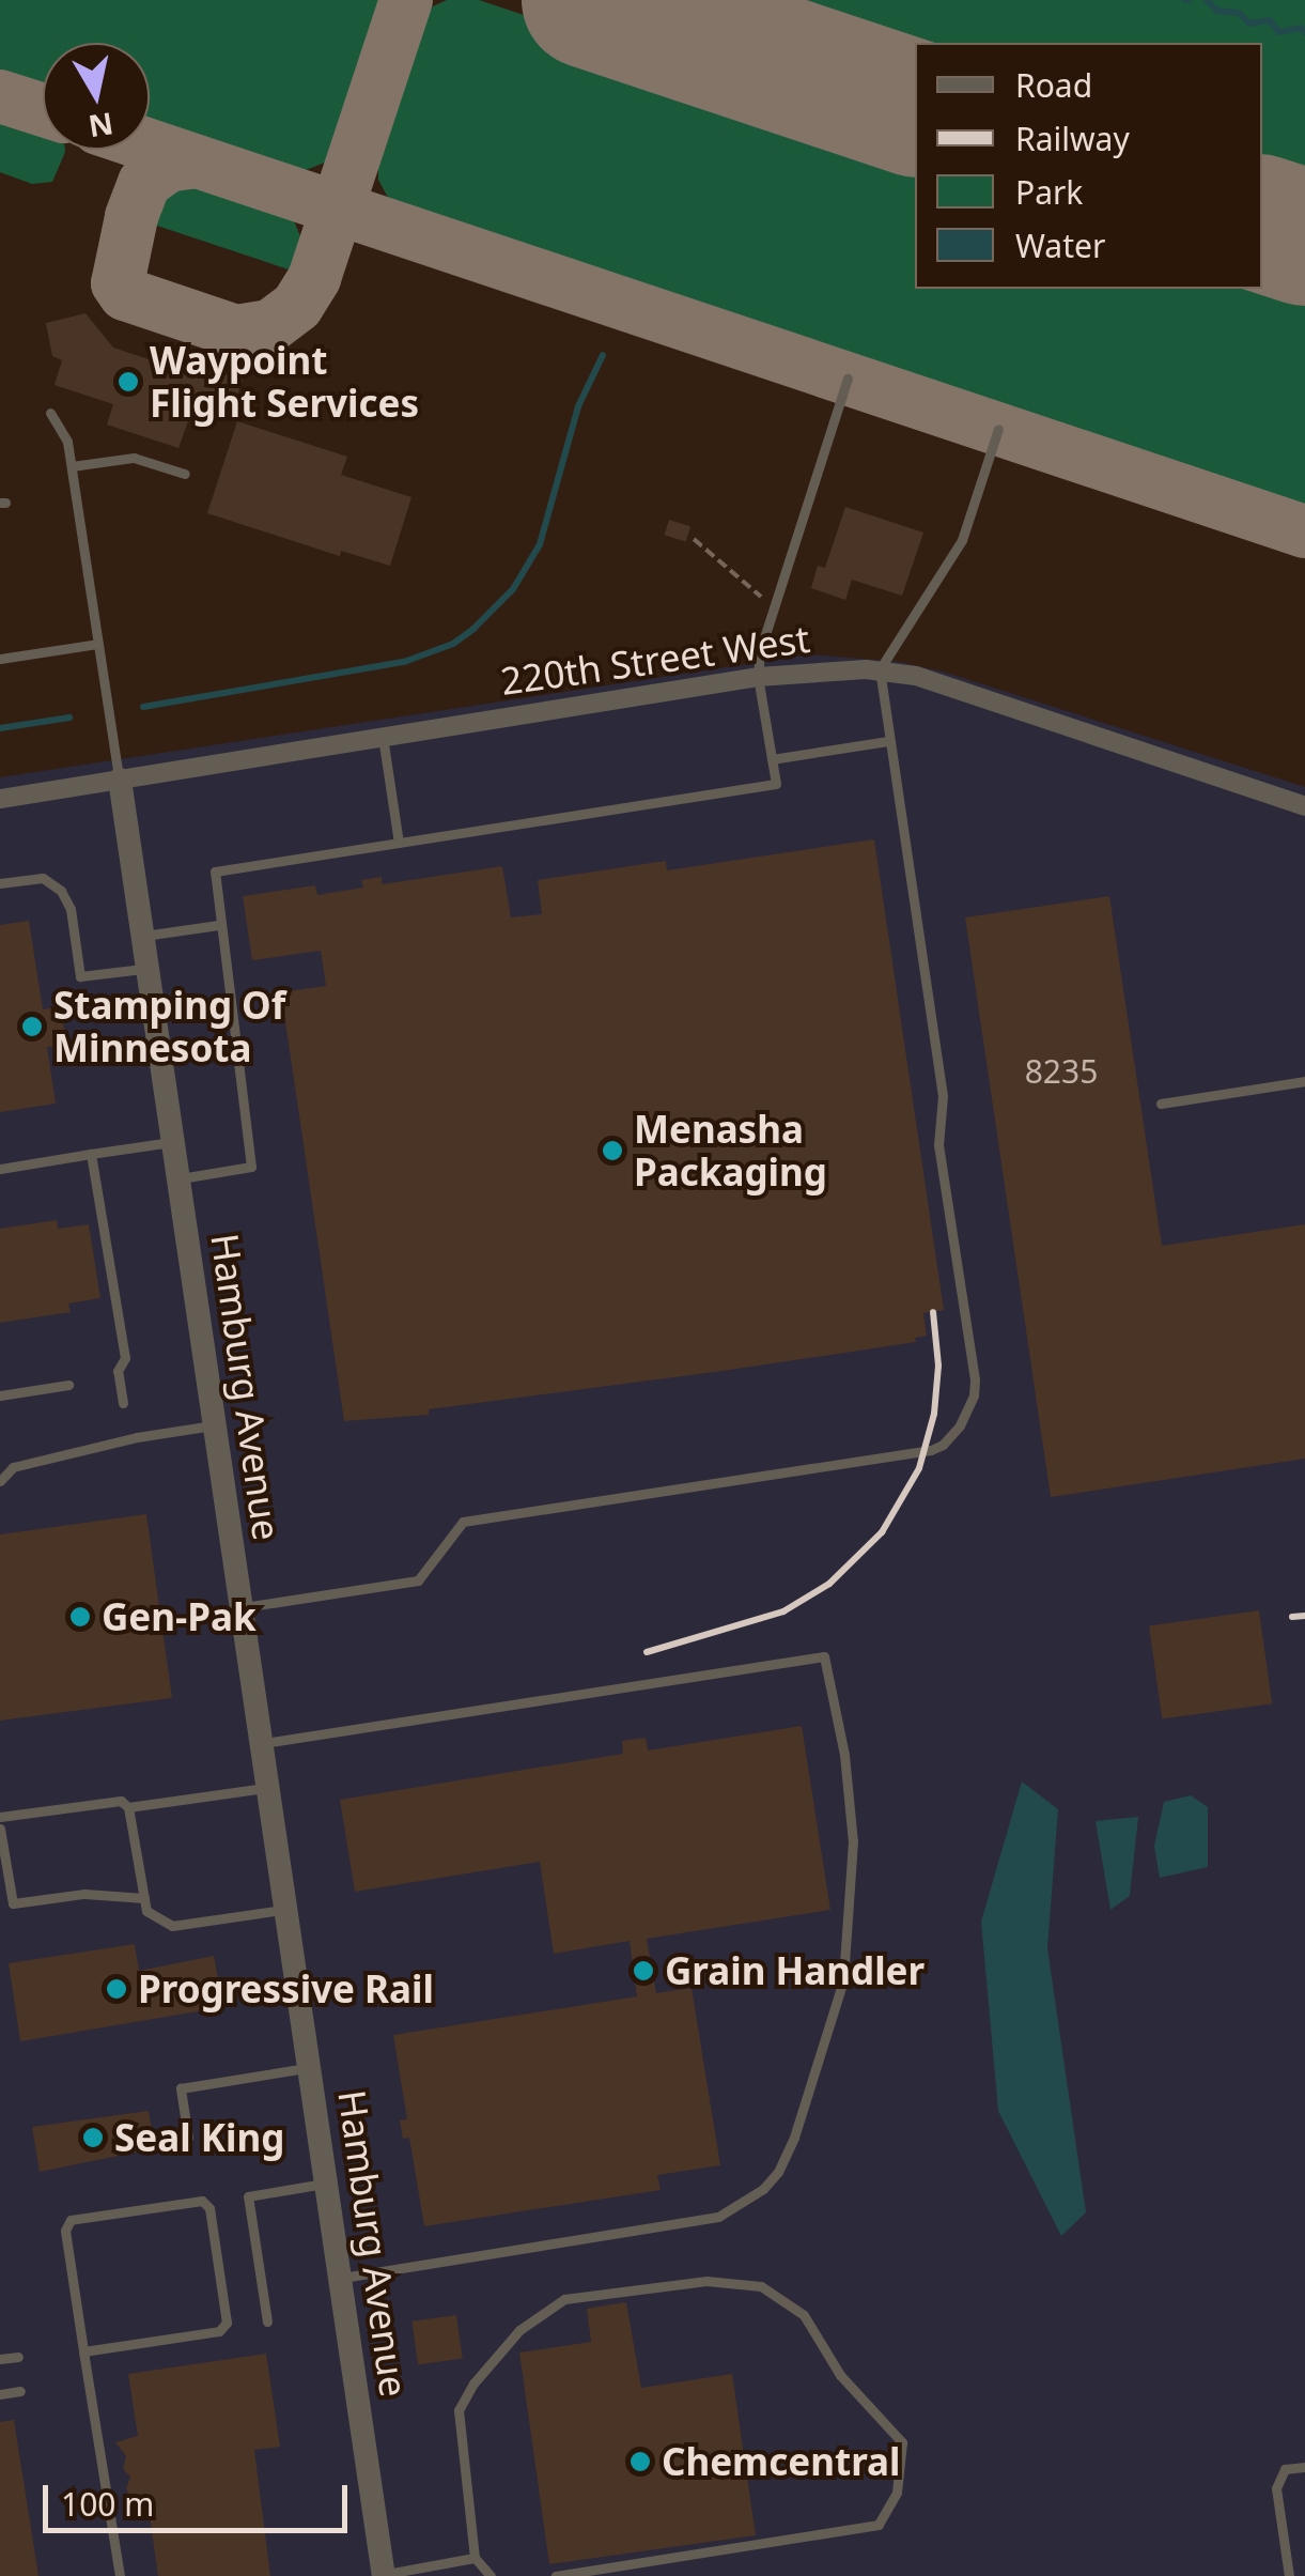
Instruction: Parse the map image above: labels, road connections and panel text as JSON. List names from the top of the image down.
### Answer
{
  "streets": {
    "street": ["220th Street West", "Hamburg Avenue"]
  },
  "crossings": [
    ["220th Street West", "Hamburg Avenue"]
  ],
  "places": [
    "Waypoint Flight Services",
    "Stamping Of Minnesota",
    "Menasha Packaging",
    "Gen-Pak",
    "Grain Handler",
    "Progressive Rail",
    "Seal King",
    "Chemcentral"
  ],
  "house_numbers": ["8235"],
  "legend": [
    "Road",
    "Railway",
    "Park",
    "Water"
  ],
  "scale_bar": "100 m",
  "north": "bottom"
}
